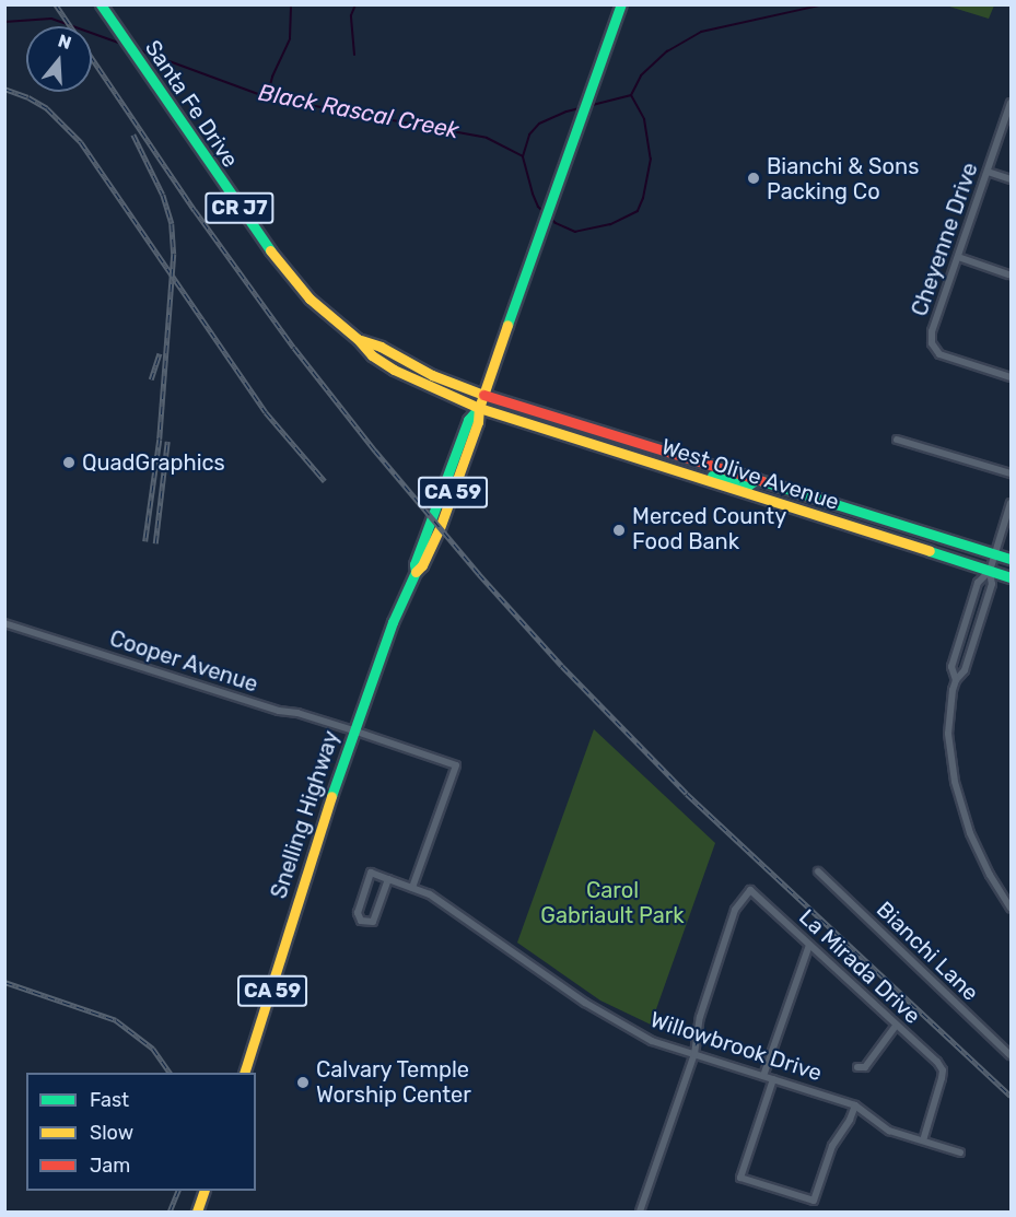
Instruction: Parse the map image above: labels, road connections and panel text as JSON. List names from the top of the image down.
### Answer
{
  "streets": {
    "main road": [
      "Santa Fe Drive",
      "CR J7",
      "West Olive Avenue",
      "CA 59",
      "Snelling Highway"
    ],
    "street": [
      "Cheyenne Drive",
      "Cooper Avenue",
      "Bianchi Lane",
      "La Mirada Drive",
      "Willowbrook Drive"
    ]
  },
  "crossings": [
    ["Santa Fe Drive", "West Olive Avenue"],
    ["Santa Fe Drive", "CA 59"],
    ["Santa Fe Drive", "Snelling Highway"],
    ["West Olive Avenue", "CA 59"],
    ["West Olive Avenue", "Snelling Highway"],
    ["CA 59", "Snelling Highway"],
    ["Cooper Avenue", "Snelling Highway"],
    ["La Mirada Drive", "Willowbrook Drive"]
  ],
  "water": ["Black Rascal Creek"],
  "parks": ["Carol Gabriault Park"],
  "places": [
    "Bianchi & Sons Packing Co",
    "QuadGraphics",
    "Merced County Food Bank",
    "Calvary Temple Worship Center"
  ],
  "legend": ["Fast", "Slow", "Jam"],
  "north": "top"
}
